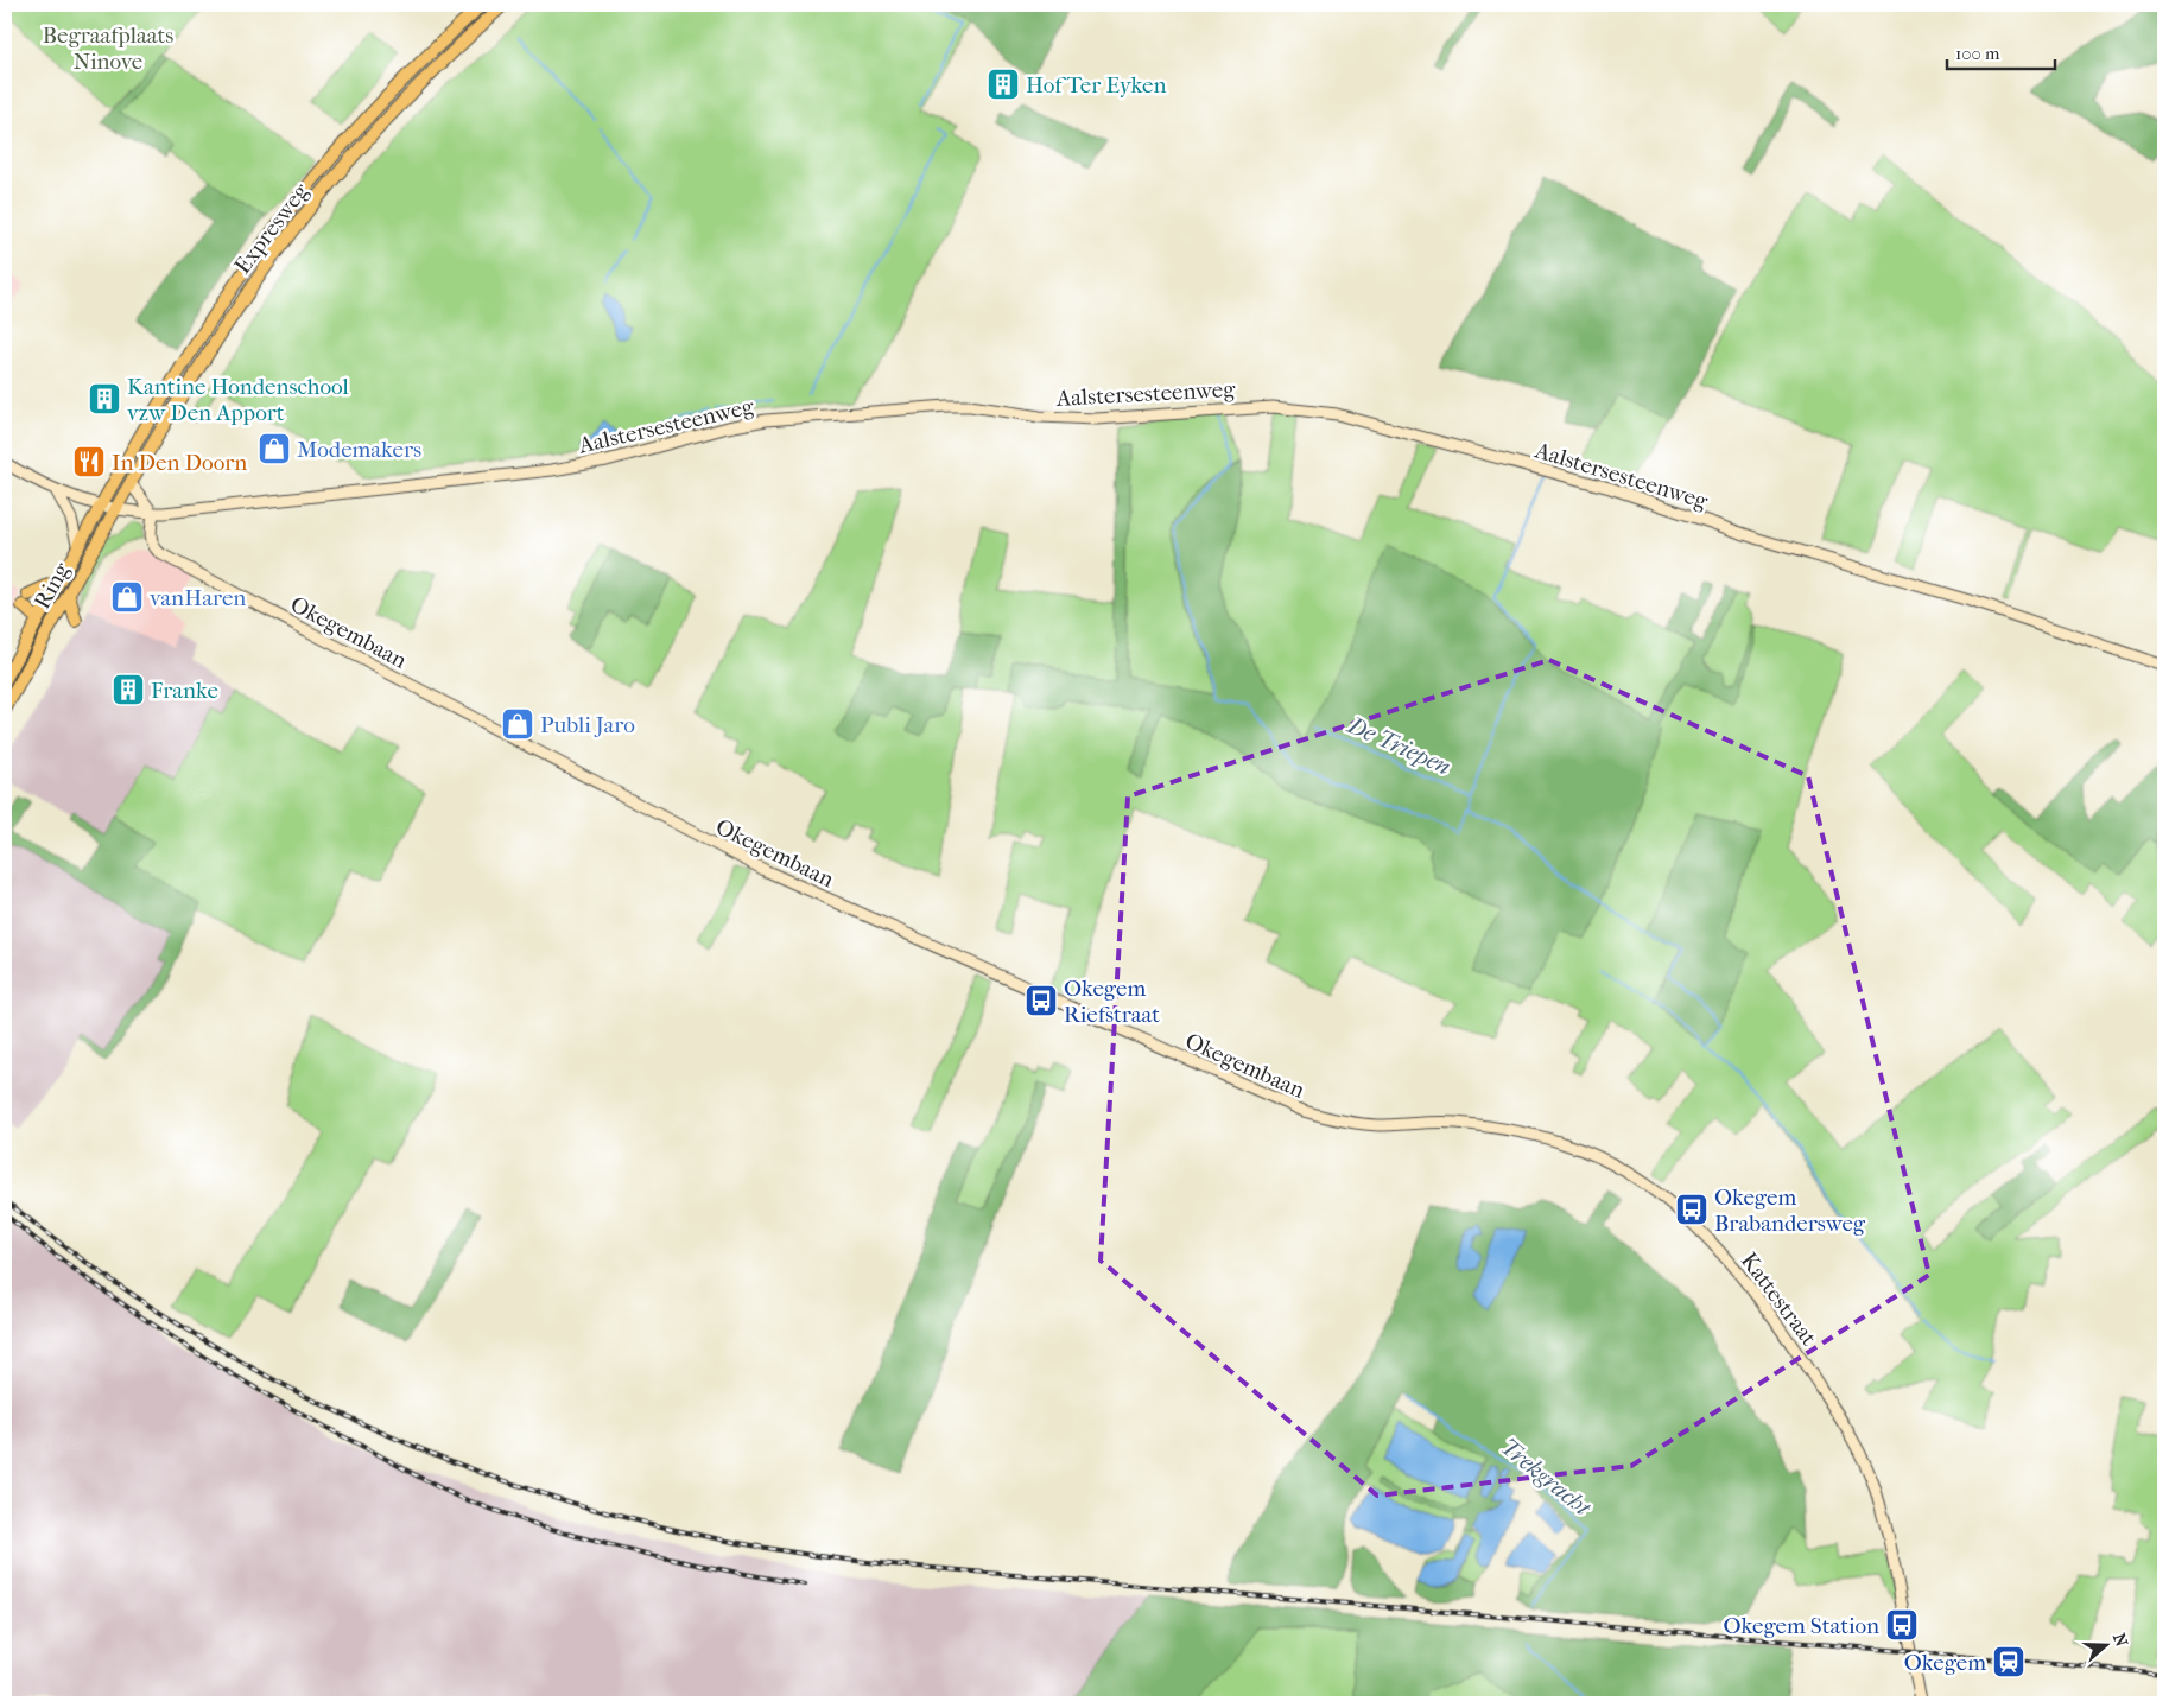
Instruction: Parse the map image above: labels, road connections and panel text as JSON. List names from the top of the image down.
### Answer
{
  "streets": {
    "highway": ["Expresweg", "Ring"],
    "main road": ["Aalstersesteenweg", "Okegembaan", "Kattestraat"]
  },
  "crossings": [
    ["Expresweg", "Aalstersesteenweg"],
    ["Expresweg", "Ring"],
    ["Aalstersesteenweg", "Ring"],
    ["Aalstersesteenweg", "Okegembaan"],
    ["Okegembaan", "Kattestraat"]
  ],
  "water": ["De Triepen", "Trekgracht"],
  "parks": ["Begraafplaats Ninove"],
  "places": {
    "building": ["Hof Ter Eyken", "Kantine Hondenschool vzw Den Apport", "Franke"],
    "shop": ["Modemakers", "vanHaren", "Publi Jaro"],
    "restaurant": ["In Den Doorn"],
    "bus stop": ["Okegem Riefstraat", "Okegem Brabandersweg", "Okegem Station"],
    "station": ["Okegem"]
  },
  "scale_bar": "100 m",
  "north": "right"
}
